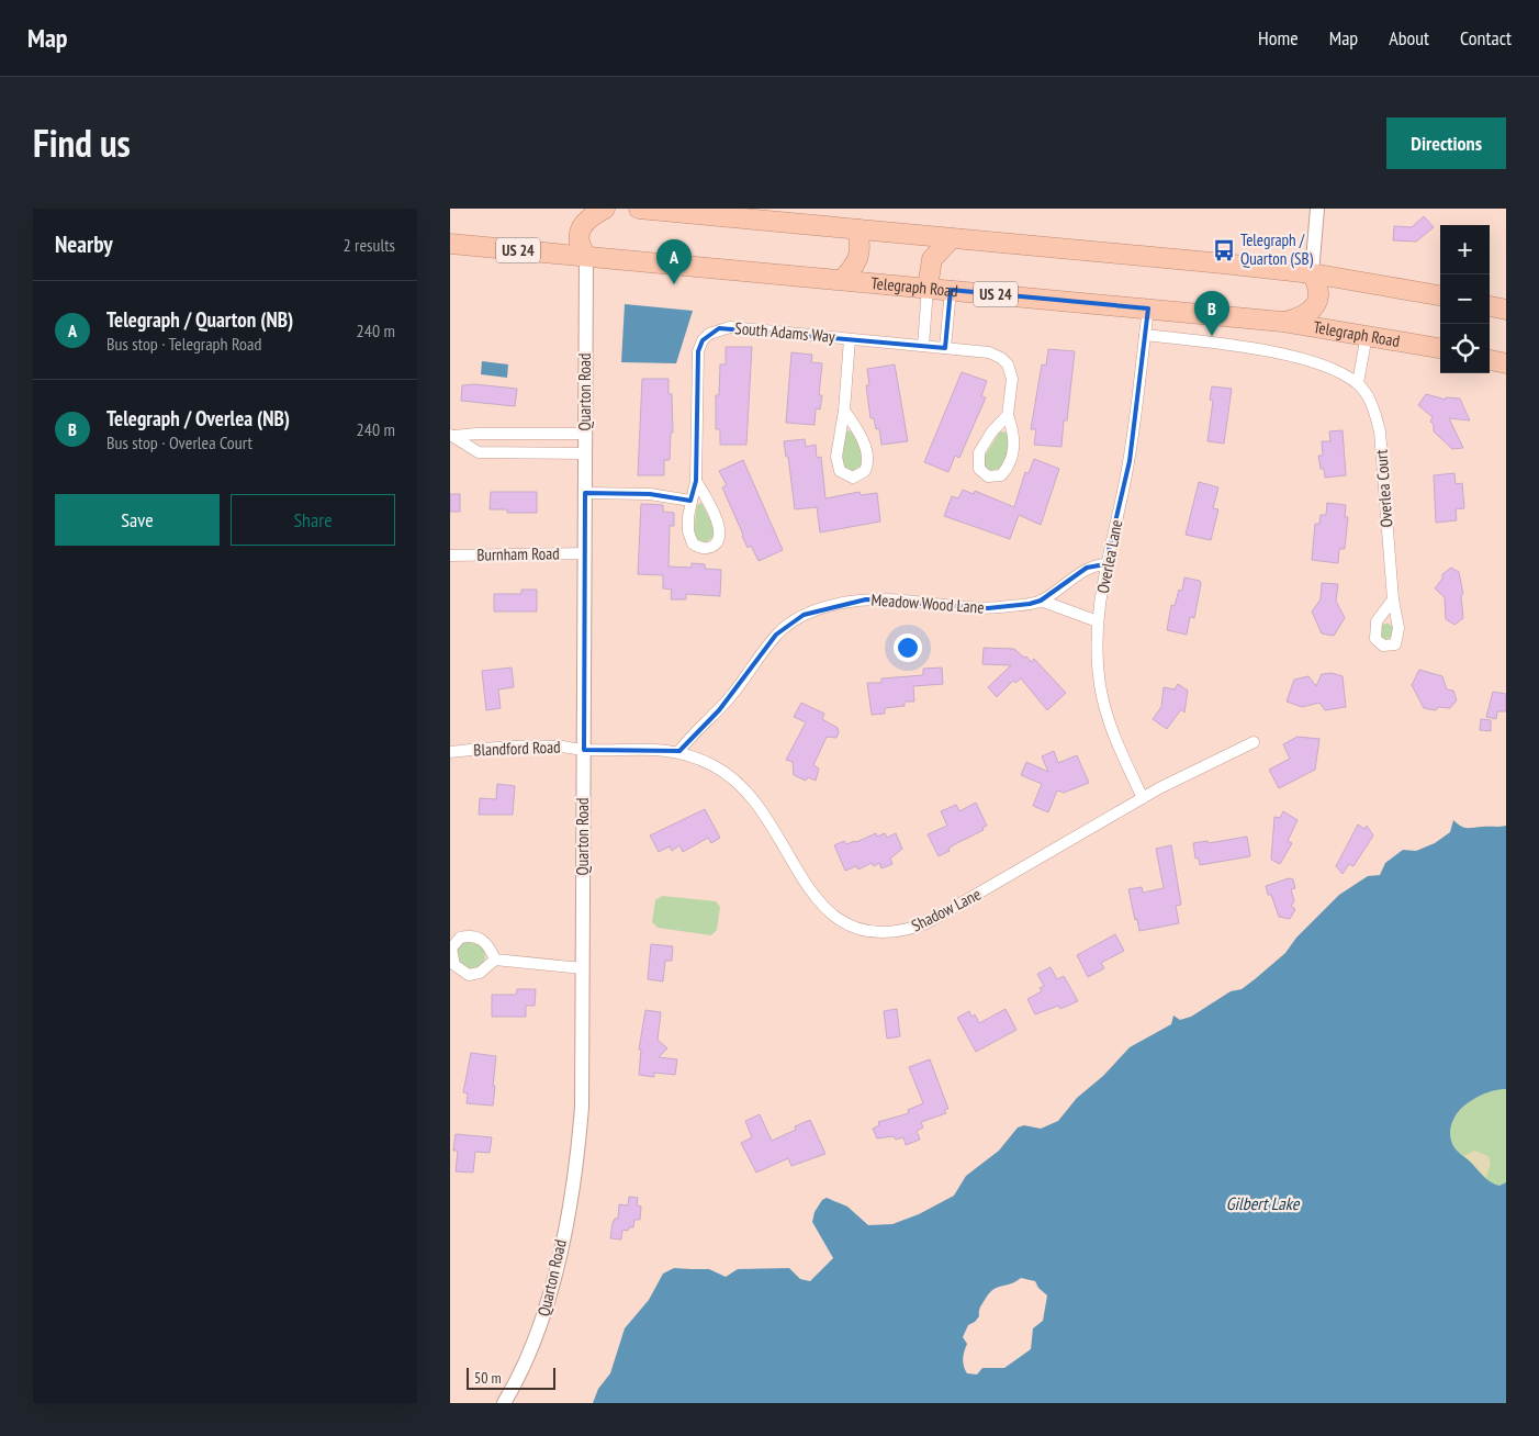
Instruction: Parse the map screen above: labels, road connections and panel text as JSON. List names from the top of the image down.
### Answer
{
  "streets": {
    "highway": ["US 24", "Telegraph Road"],
    "street": [
      "South Adams Way",
      "Quarton Road",
      "Overlea Court",
      "Burnham Road",
      "Overlea Lane",
      "Meadow Wood Lane",
      "Blandford Road",
      "Shadow Lane"
    ]
  },
  "crossings": [
    ["Telegraph Road", "Quarton Road"],
    ["Telegraph Road", "Overlea Lane"],
    ["Quarton Road", "Burnham Road"],
    ["Quarton Road", "Blandford Road"],
    ["Quarton Road", "Shadow Lane"],
    ["Overlea Lane", "Meadow Wood Lane"],
    ["Overlea Lane", "Shadow Lane"],
    ["Meadow Wood Lane", "Shadow Lane"],
    ["Blandford Road", "Shadow Lane"]
  ],
  "water": ["Gilbert Lake"],
  "places": {
    "bus stop": ["Telegraph / Quarton (SB)"]
  },
  "scale_bar": "50 m",
  "page": {
    "header": "Map",
    "nav": [
      "Home",
      "Map",
      "About",
      "Contact"
    ],
    "title": "Find us",
    "buttons": [
      "Directions",
      ["Save", "Share"]
    ],
    "heading": ["Nearby", "2 results"],
    "map_buttons": ["+", "−"],
    "pins": ["A", "B"],
    "list": [
      {
        "mark": "A",
        "name": "Telegraph / Quarton (NB)",
        "note": "Bus stop · Telegraph Road",
        "value": "240 m"
      },
      {
        "mark": "B",
        "name": "Telegraph / Overlea (NB)",
        "note": "Bus stop · Overlea Court",
        "value": "240 m"
      }
    ],
    "scale": "50 m"
  }
}
